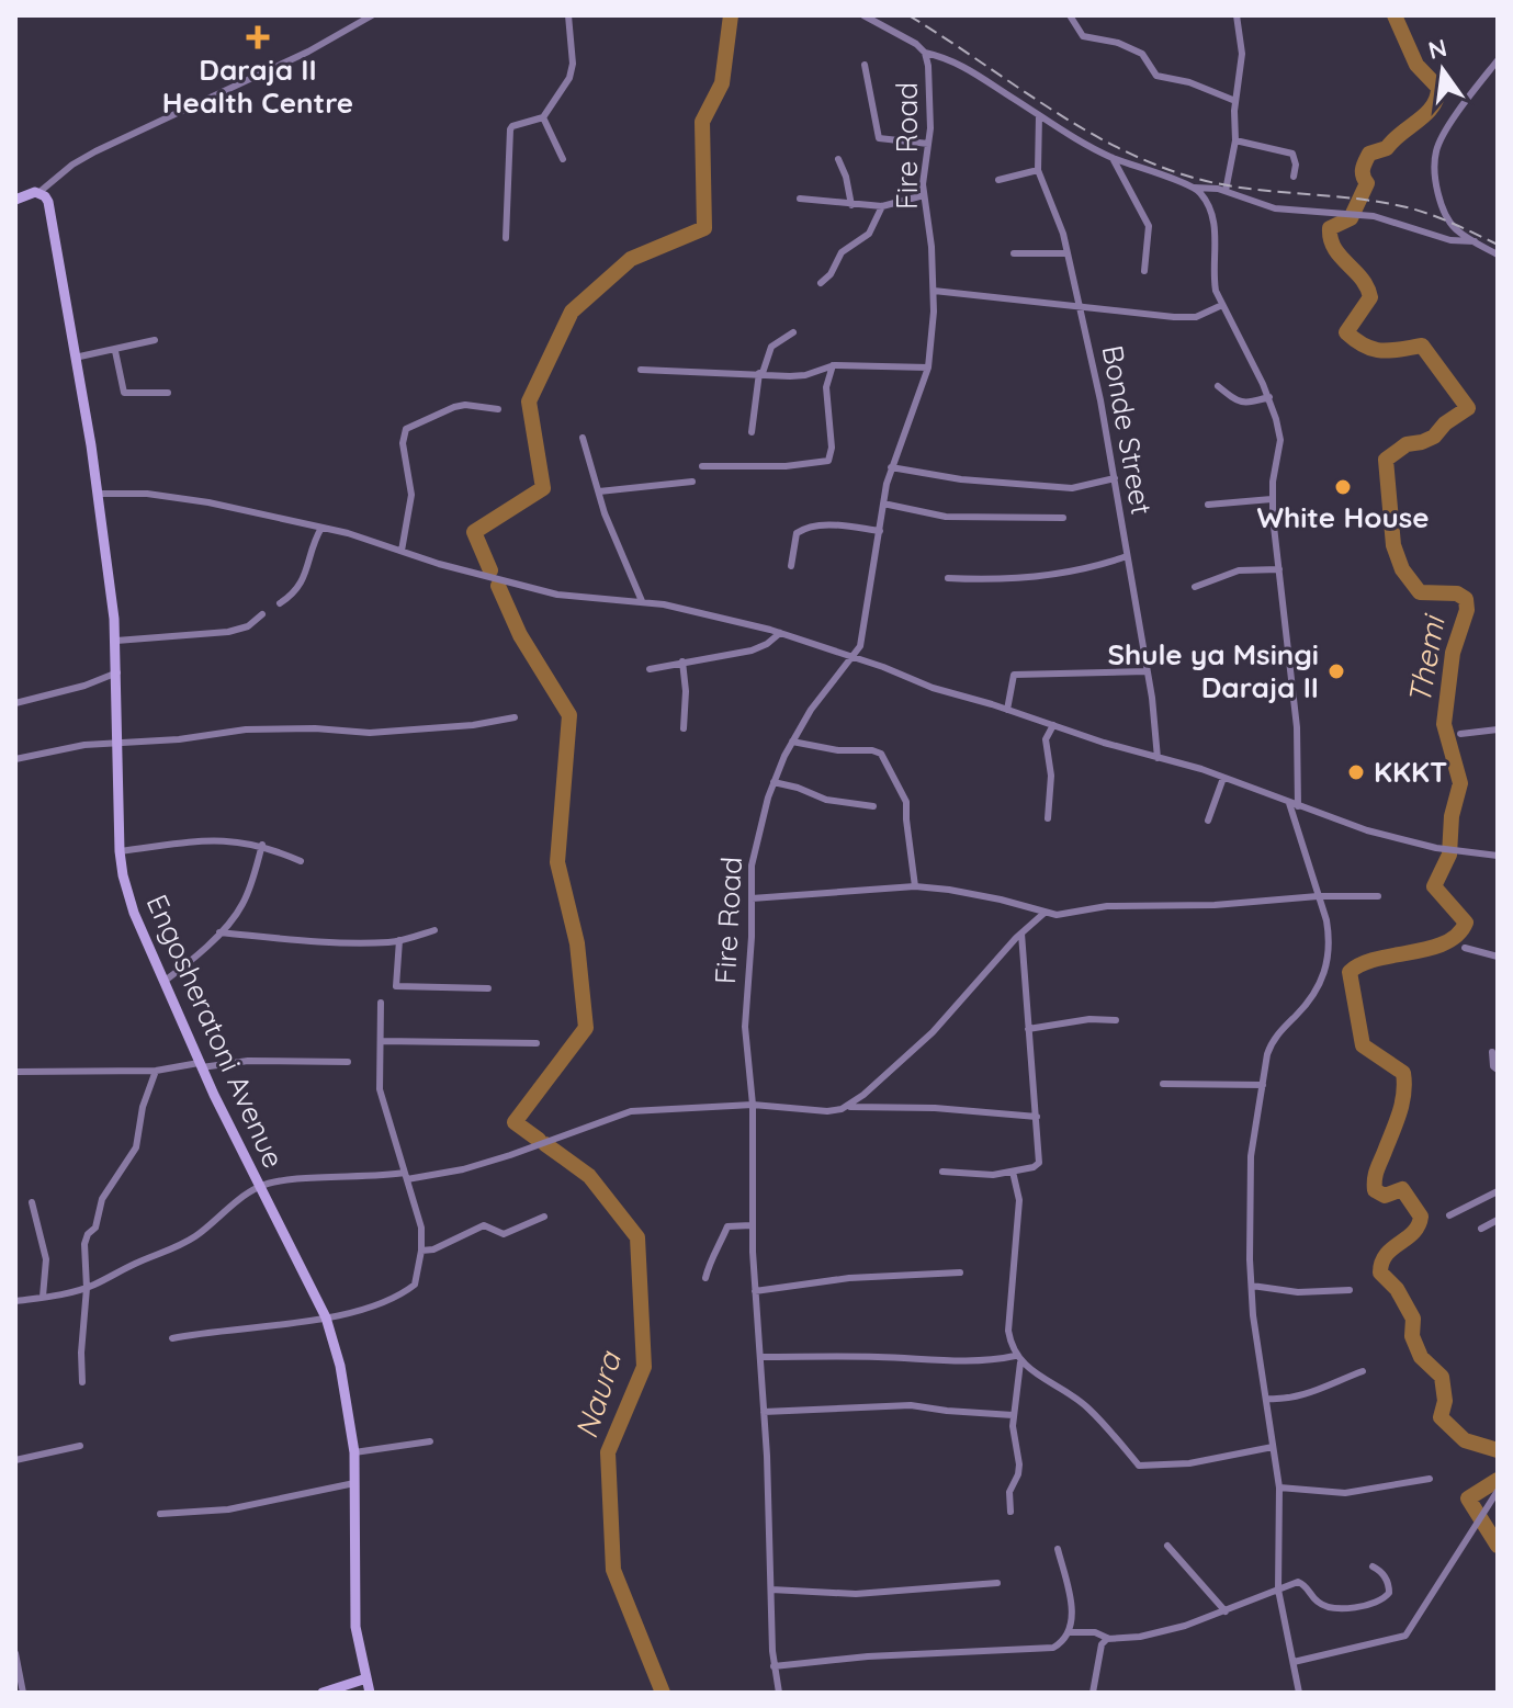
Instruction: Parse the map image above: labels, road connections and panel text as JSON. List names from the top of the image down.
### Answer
{
  "streets": {
    "street": ["Fire Road", "Bonde Street", "Engosheratoni Avenue"]
  },
  "water": ["Themi", "Naura"],
  "places": {
    "health": ["Daraja II Health Centre"],
    "other": ["White House", "Shule ya Msingi Daraja II", "KKKT"]
  },
  "north": "top"
}
